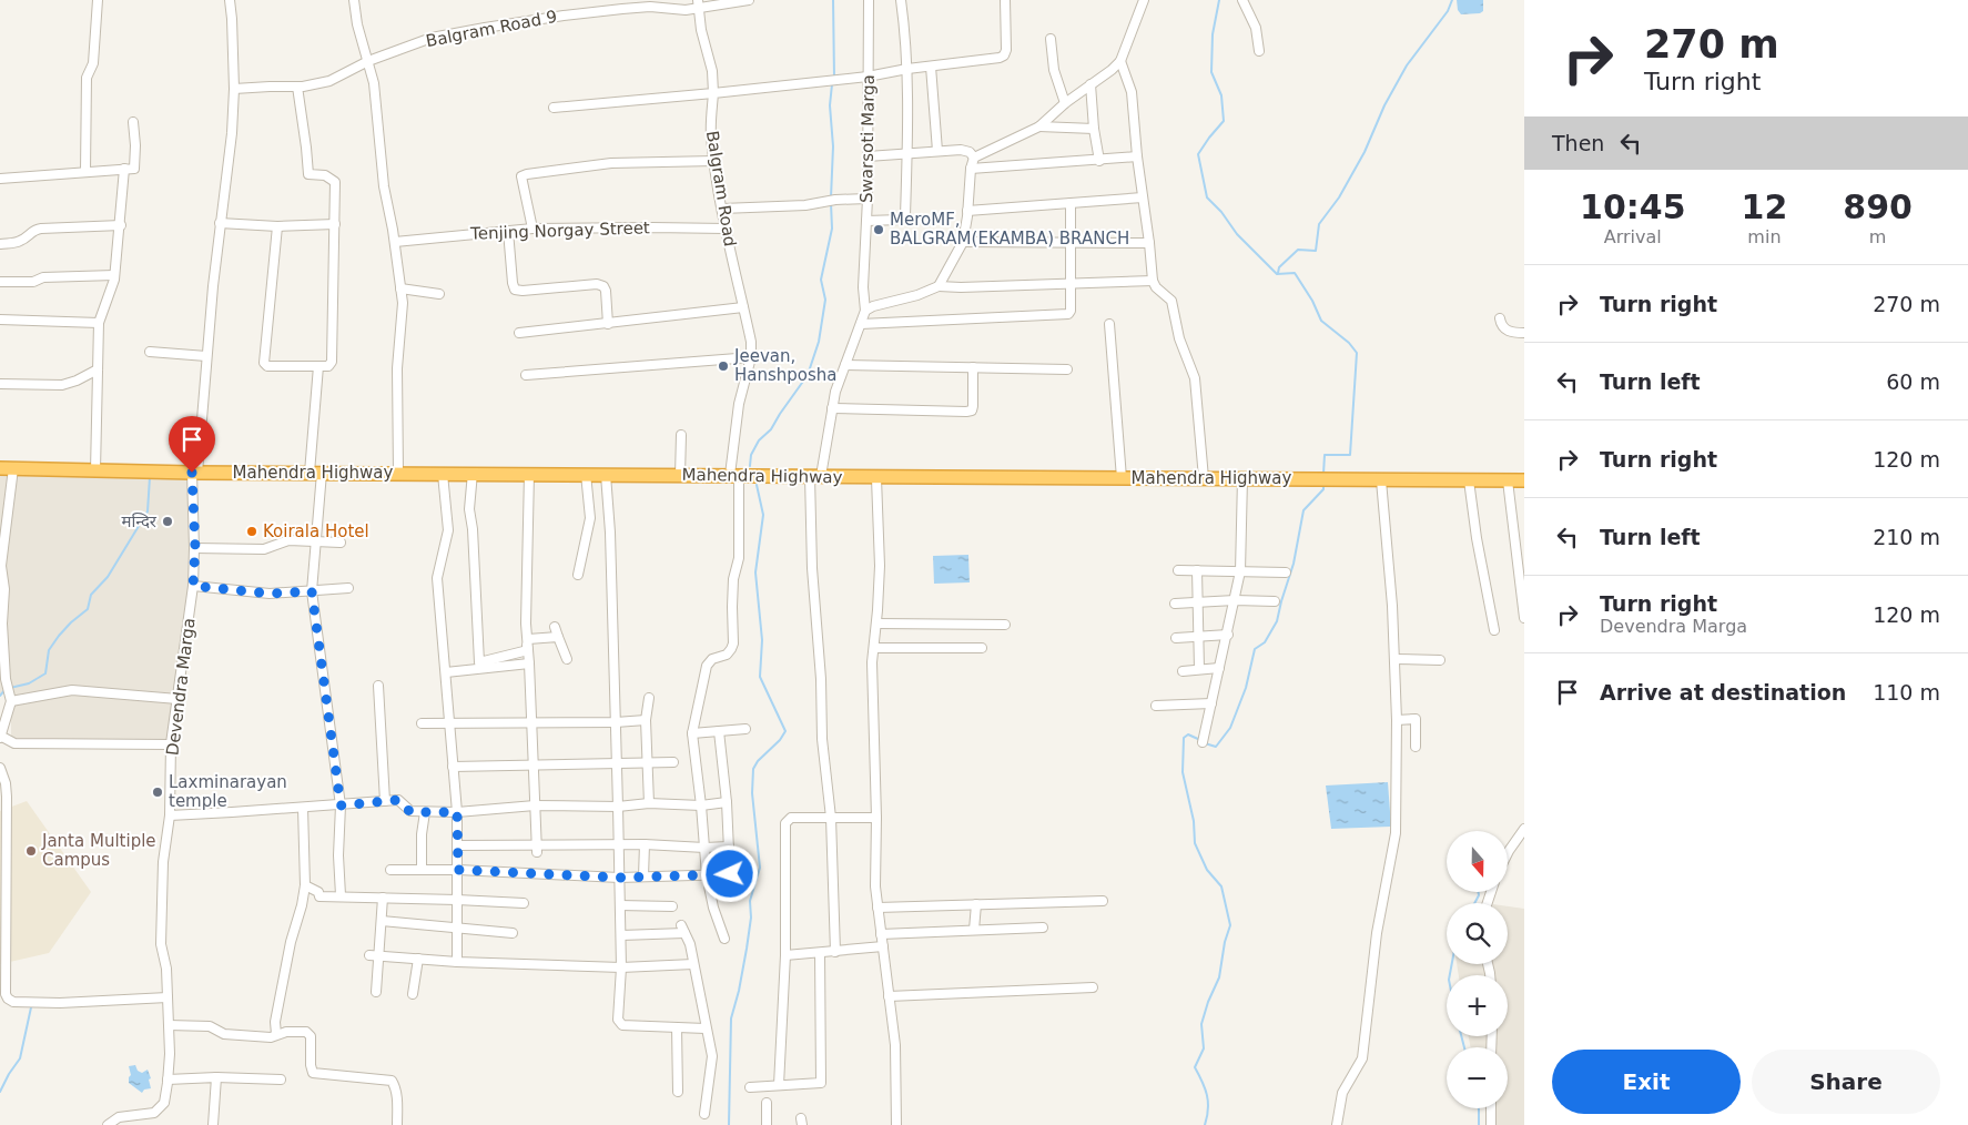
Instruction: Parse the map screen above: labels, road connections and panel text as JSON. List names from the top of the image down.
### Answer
{
  "streets": {
    "highway": ["Mahendra Highway"],
    "street": [
      "Balgram Road 9",
      "Swarsoti Marga",
      "Balgram Road",
      "Tenjing Norgay Street",
      "Devendra Marga"
    ]
  },
  "crossings": [
    ["Balgram Road 9", "Balgram Road"],
    ["Balgram Road 9", "Devendra Marga"],
    ["Balgram Road", "Tenjing Norgay Street"],
    ["Balgram Road", "Mahendra Highway"],
    ["Mahendra Highway", "Devendra Marga"]
  ],
  "places": [
    "MeroMF, BALGRAM(EKAMBA) BRANCH",
    "Jeevan, Hanshposha",
    "मन्दिर",
    "Koirala Hotel",
    "Laxminarayan temple",
    "Janta Multiple Campus"
  ],
  "north": "bottom",
  "page": {
    "turn": ["270 m", "Turn right"],
    "then": "Then",
    "eta": [
      "10:45",
      "Arrival",
      "12",
      "min",
      "890",
      "m"
    ],
    "list": [
      {
        "name": "Turn right",
        "value": "270 m"
      },
      {
        "name": "Turn left",
        "value": "60 m"
      },
      {
        "name": "Turn right",
        "value": "120 m"
      },
      {
        "name": "Turn left",
        "value": "210 m"
      },
      {
        "name": "Turn right",
        "note": "Devendra Marga",
        "value": "120 m"
      },
      {
        "name": "Arrive at destination",
        "value": "110 m"
      }
    ],
    "map_buttons": ["+", "−"],
    "buttons": ["Exit", "Share"]
  }
}
